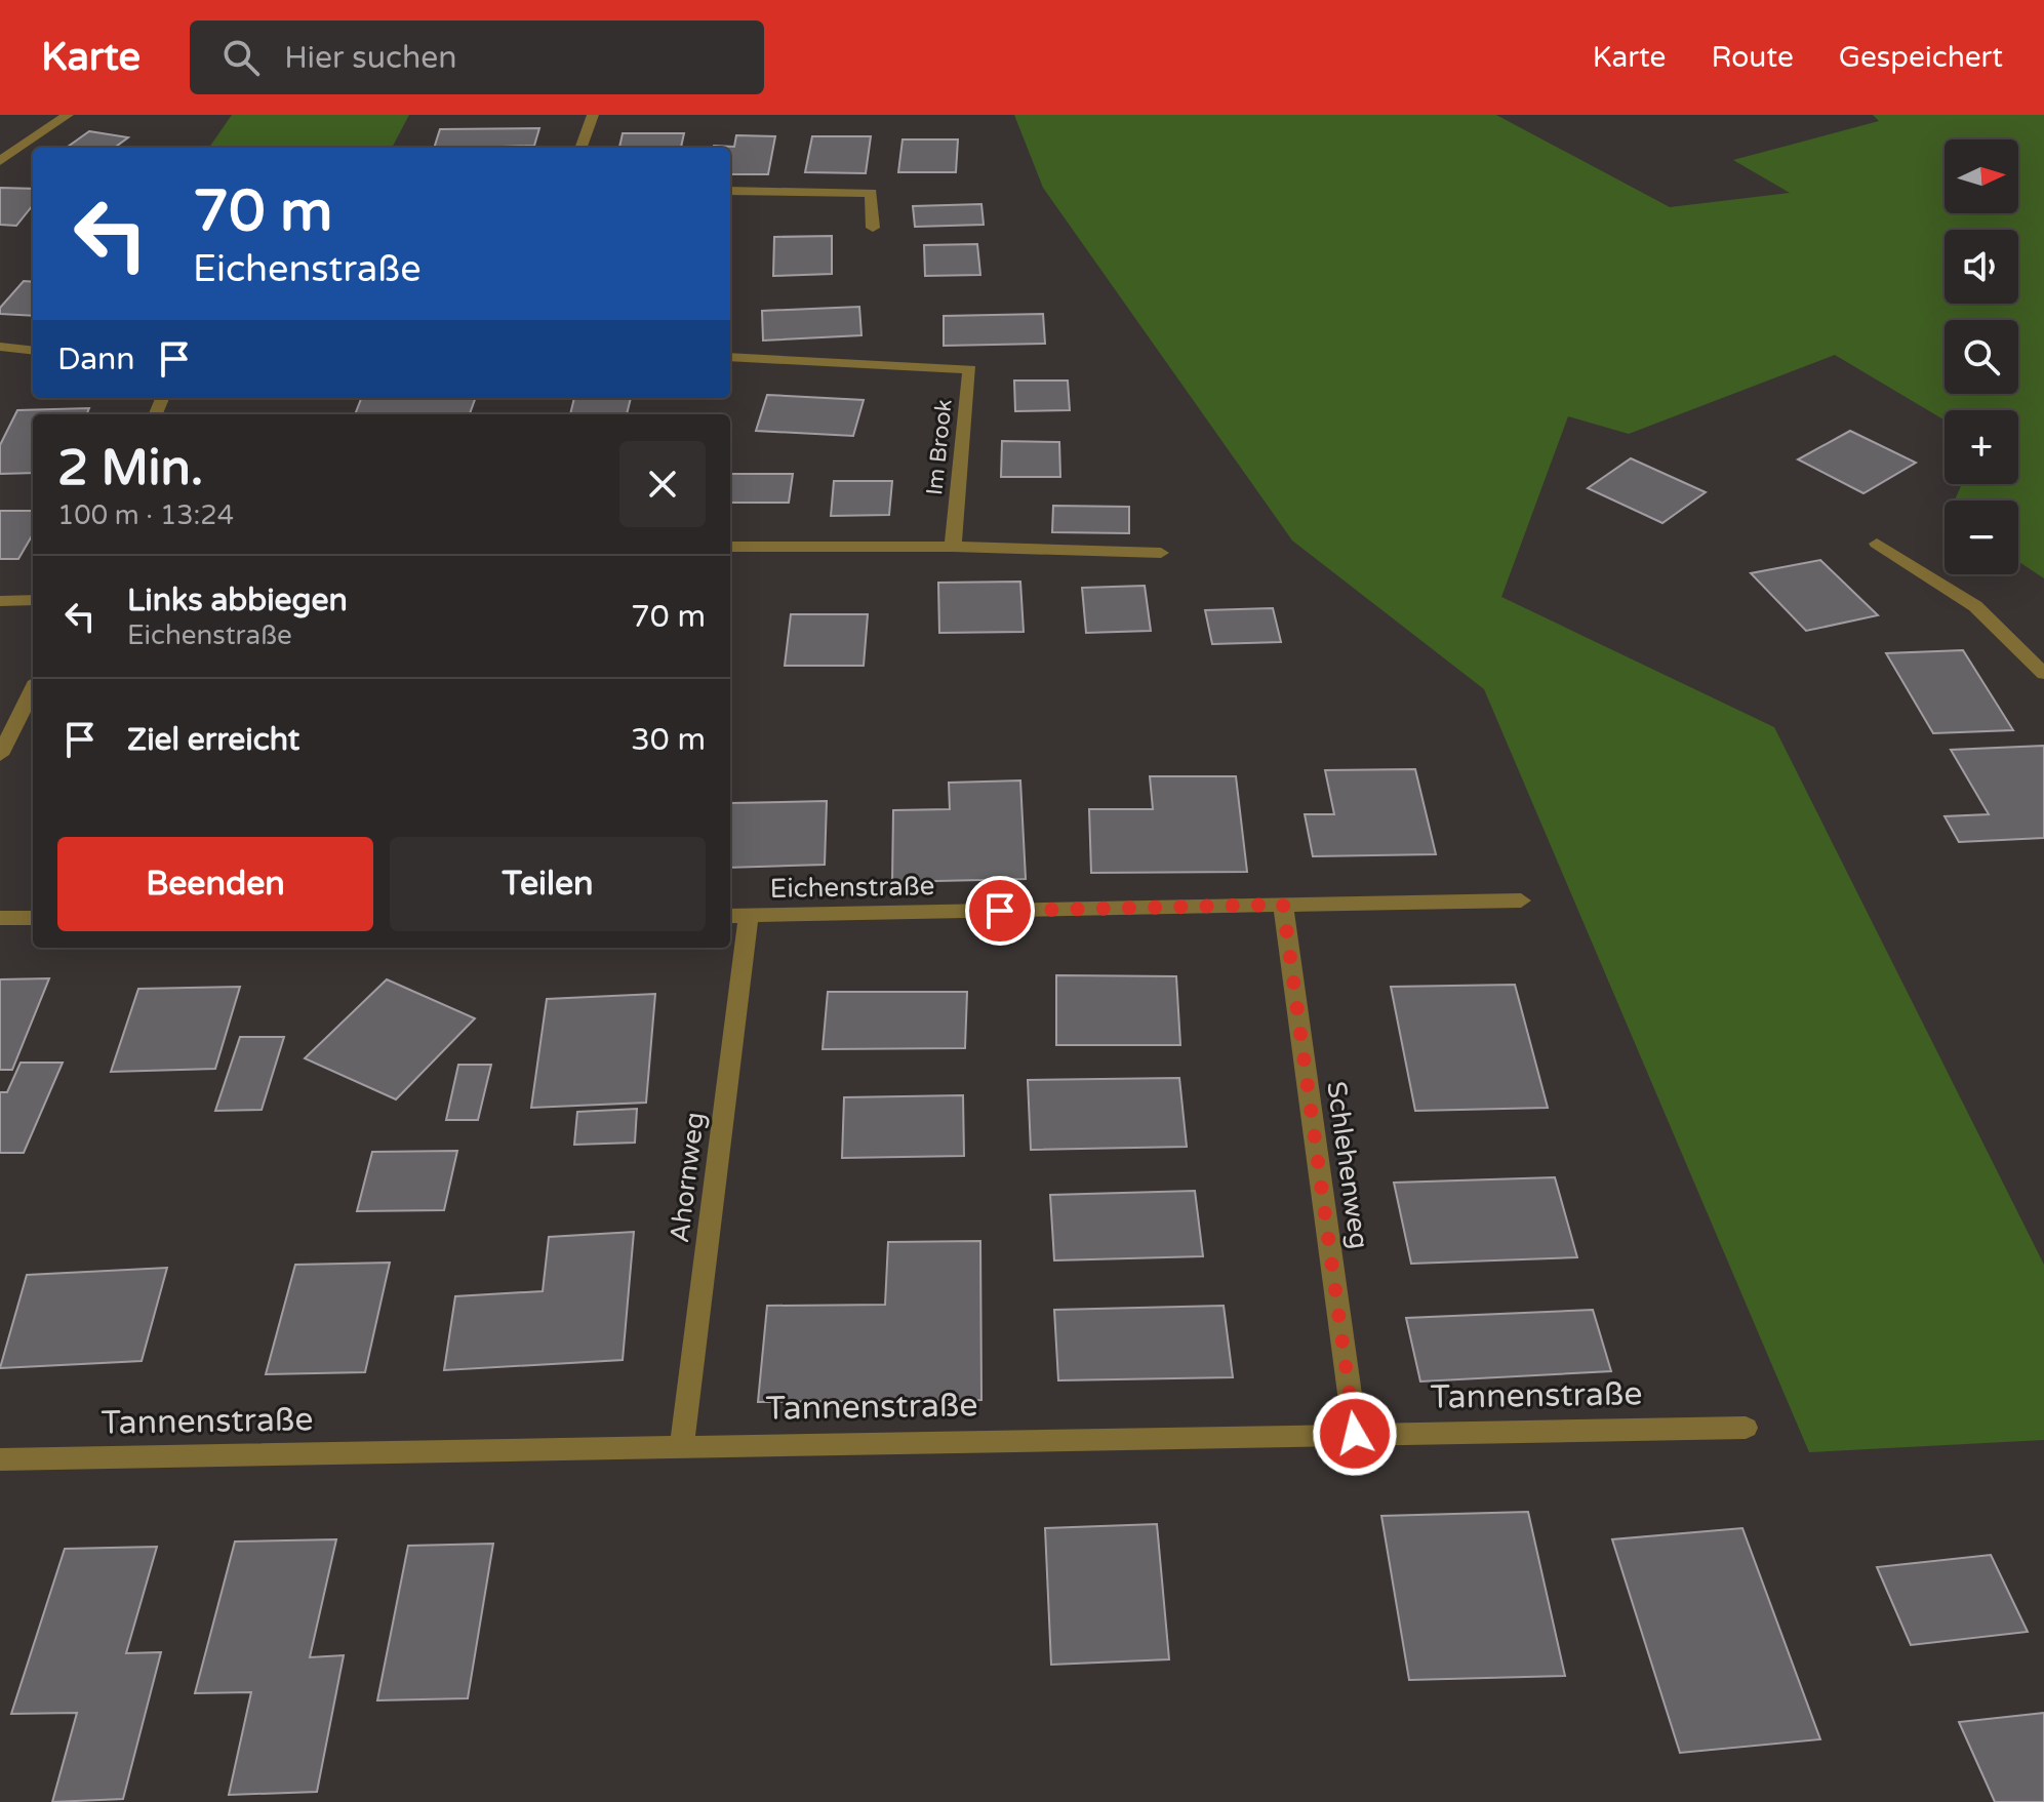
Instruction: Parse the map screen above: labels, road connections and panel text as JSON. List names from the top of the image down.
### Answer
{
  "streets": {
    "street": [
      "Im Brook",
      "Eichenstraße",
      "Schlehenweg",
      "Ahornweg",
      "Tannenstraße"
    ]
  },
  "crossings": [
    ["Eichenstraße", "Schlehenweg"],
    ["Eichenstraße", "Ahornweg"],
    ["Schlehenweg", "Tannenstraße"],
    ["Ahornweg", "Tannenstraße"]
  ],
  "north": "right",
  "page": {
    "header": "Karte",
    "search": "Hier suchen",
    "nav": ["Karte", "Route", "Gespeichert"],
    "map_buttons": ["+", "−"],
    "turn": ["70 m", "Eichenstraße"],
    "then": "Dann",
    "heading": ["2 Min.", "100 m · 13:24"],
    "list": [
      {
        "name": "Links abbiegen",
        "note": "Eichenstraße",
        "value": "70 m"
      },
      {
        "name": "Ziel erreicht",
        "value": "30 m"
      }
    ],
    "buttons": ["Beenden", "Teilen"]
  }
}
